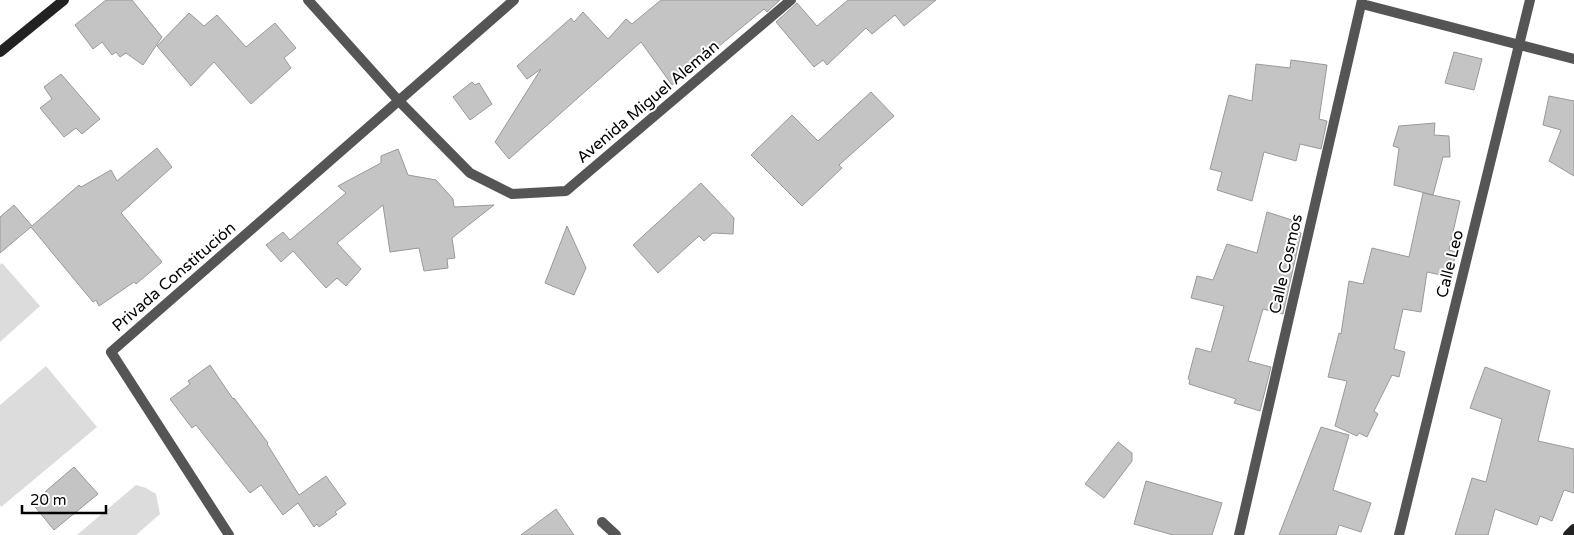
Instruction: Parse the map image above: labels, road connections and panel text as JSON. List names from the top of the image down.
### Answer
{
  "streets": {
    "street": [
      "Avenida Miguel Alemán",
      "Calle Cosmos",
      "Calle Leo",
      "Privada Constitución"
    ]
  },
  "crossings": [
    ["Avenida Miguel Alemán", "Privada Constitución"]
  ],
  "scale_bar": "20 m"
}
